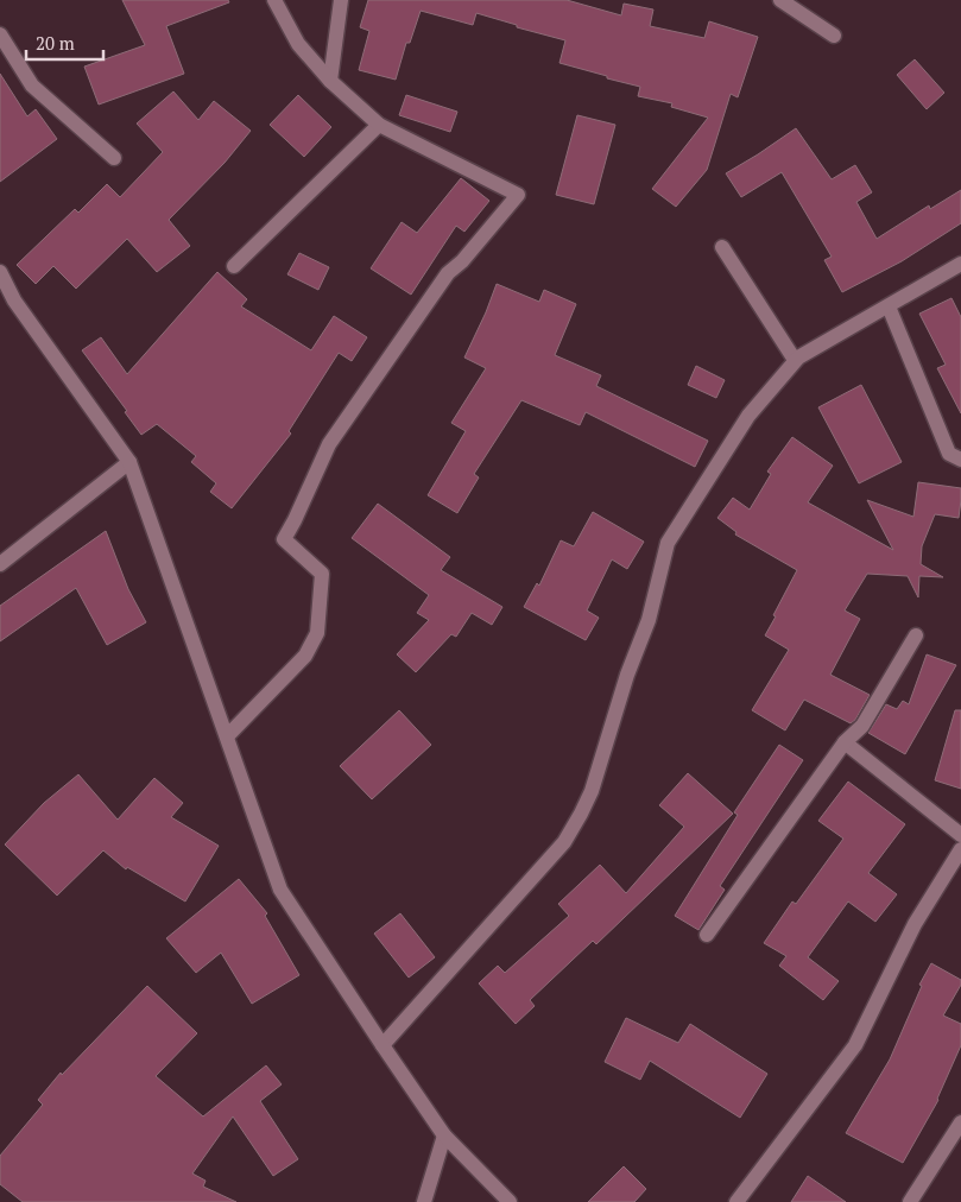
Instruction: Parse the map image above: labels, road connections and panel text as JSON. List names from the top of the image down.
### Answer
{
  "scale_bar": "20 m"
}
